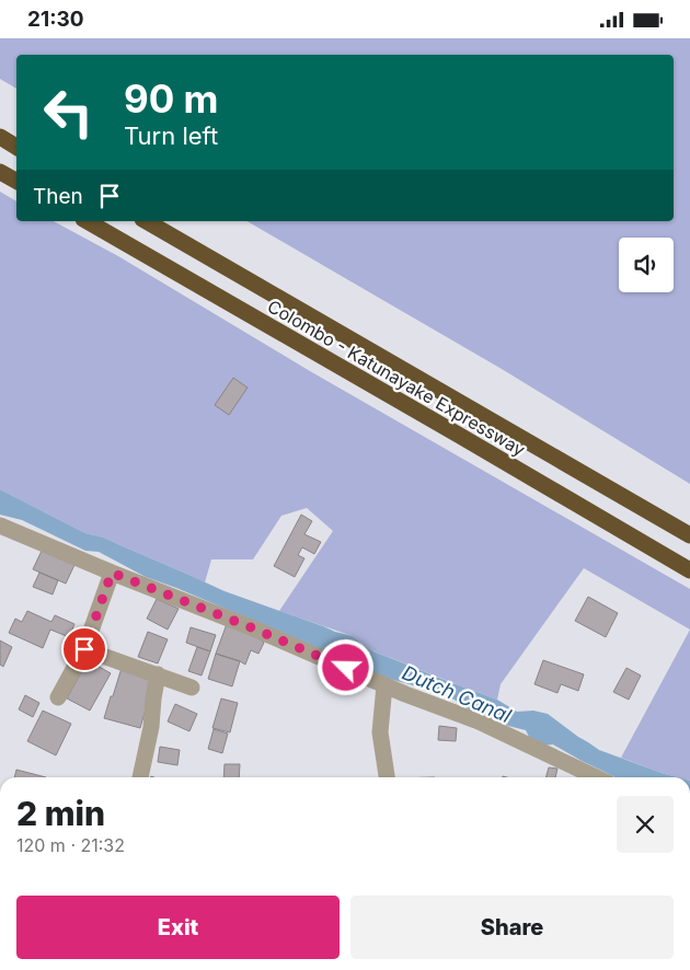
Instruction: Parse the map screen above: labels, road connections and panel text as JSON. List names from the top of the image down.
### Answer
{
  "streets": {
    "highway": ["Colombo - Katunayake Expressway"]
  },
  "water": ["Dutch Canal"],
  "page": {
    "status": "21:30",
    "turn": ["90 m", "Turn left"],
    "then": "Then",
    "heading": ["2 min", "120 m · 21:32"],
    "buttons": ["Exit", "Share"]
  }
}
